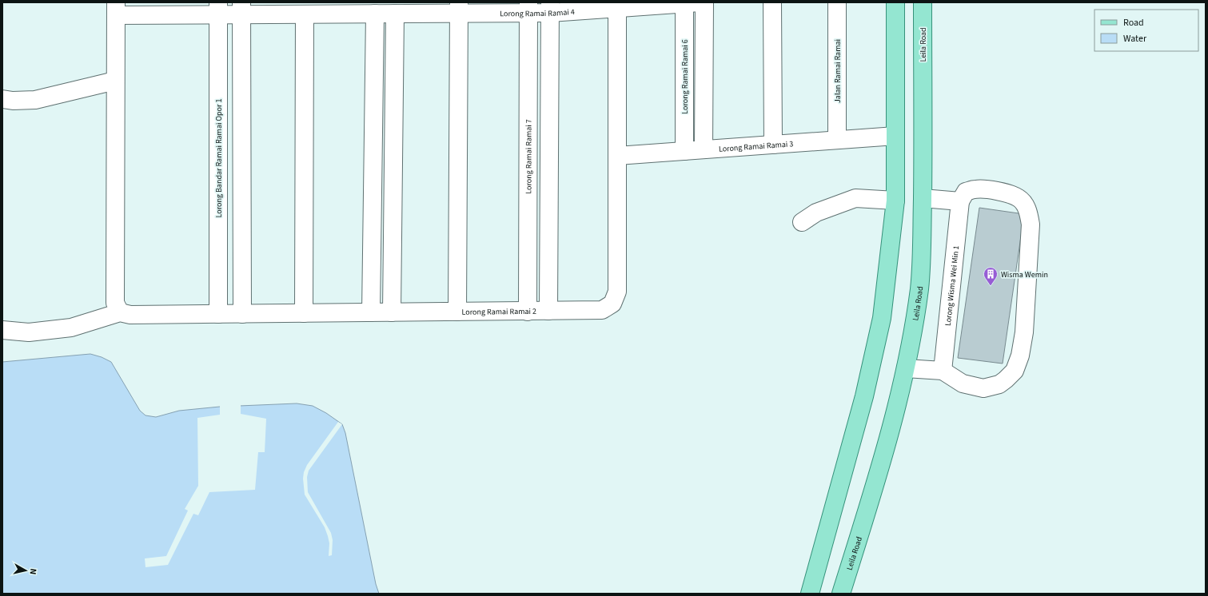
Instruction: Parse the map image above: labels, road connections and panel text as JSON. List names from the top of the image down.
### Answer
{
  "streets": {
    "main road": ["Leila Road"],
    "street": [
      "Lorong Ramai Ramai 4",
      "Jalan Ramai Ramai",
      "Lorong Ramai Ramai 6",
      "Lorong Ramai Ramai 3",
      "Lorong Ramai Ramai 7",
      "Lorong Bandar Ramai Ramai Opor 1",
      "Lorong Wisma Wei Min 1",
      "Lorong Ramai Ramai 2"
    ]
  },
  "crossings": [
    ["Lorong Ramai Ramai 4", "Lorong Ramai Ramai 6"],
    ["Lorong Ramai Ramai 4", "Lorong Ramai Ramai 7"],
    ["Lorong Ramai Ramai 4", "Lorong Bandar Ramai Ramai Opor 1"],
    ["Jalan Ramai Ramai", "Lorong Ramai Ramai 3"],
    ["Lorong Ramai Ramai 6", "Lorong Ramai Ramai 3"],
    ["Lorong Ramai Ramai 3", "Lorong Ramai Ramai 2"],
    ["Lorong Ramai Ramai 7", "Lorong Ramai Ramai 2"],
    ["Lorong Bandar Ramai Ramai Opor 1", "Lorong Ramai Ramai 2"]
  ],
  "places": {
    "building": ["Wisma Wemin"]
  },
  "legend": ["Road", "Water"],
  "north": "right"
}
